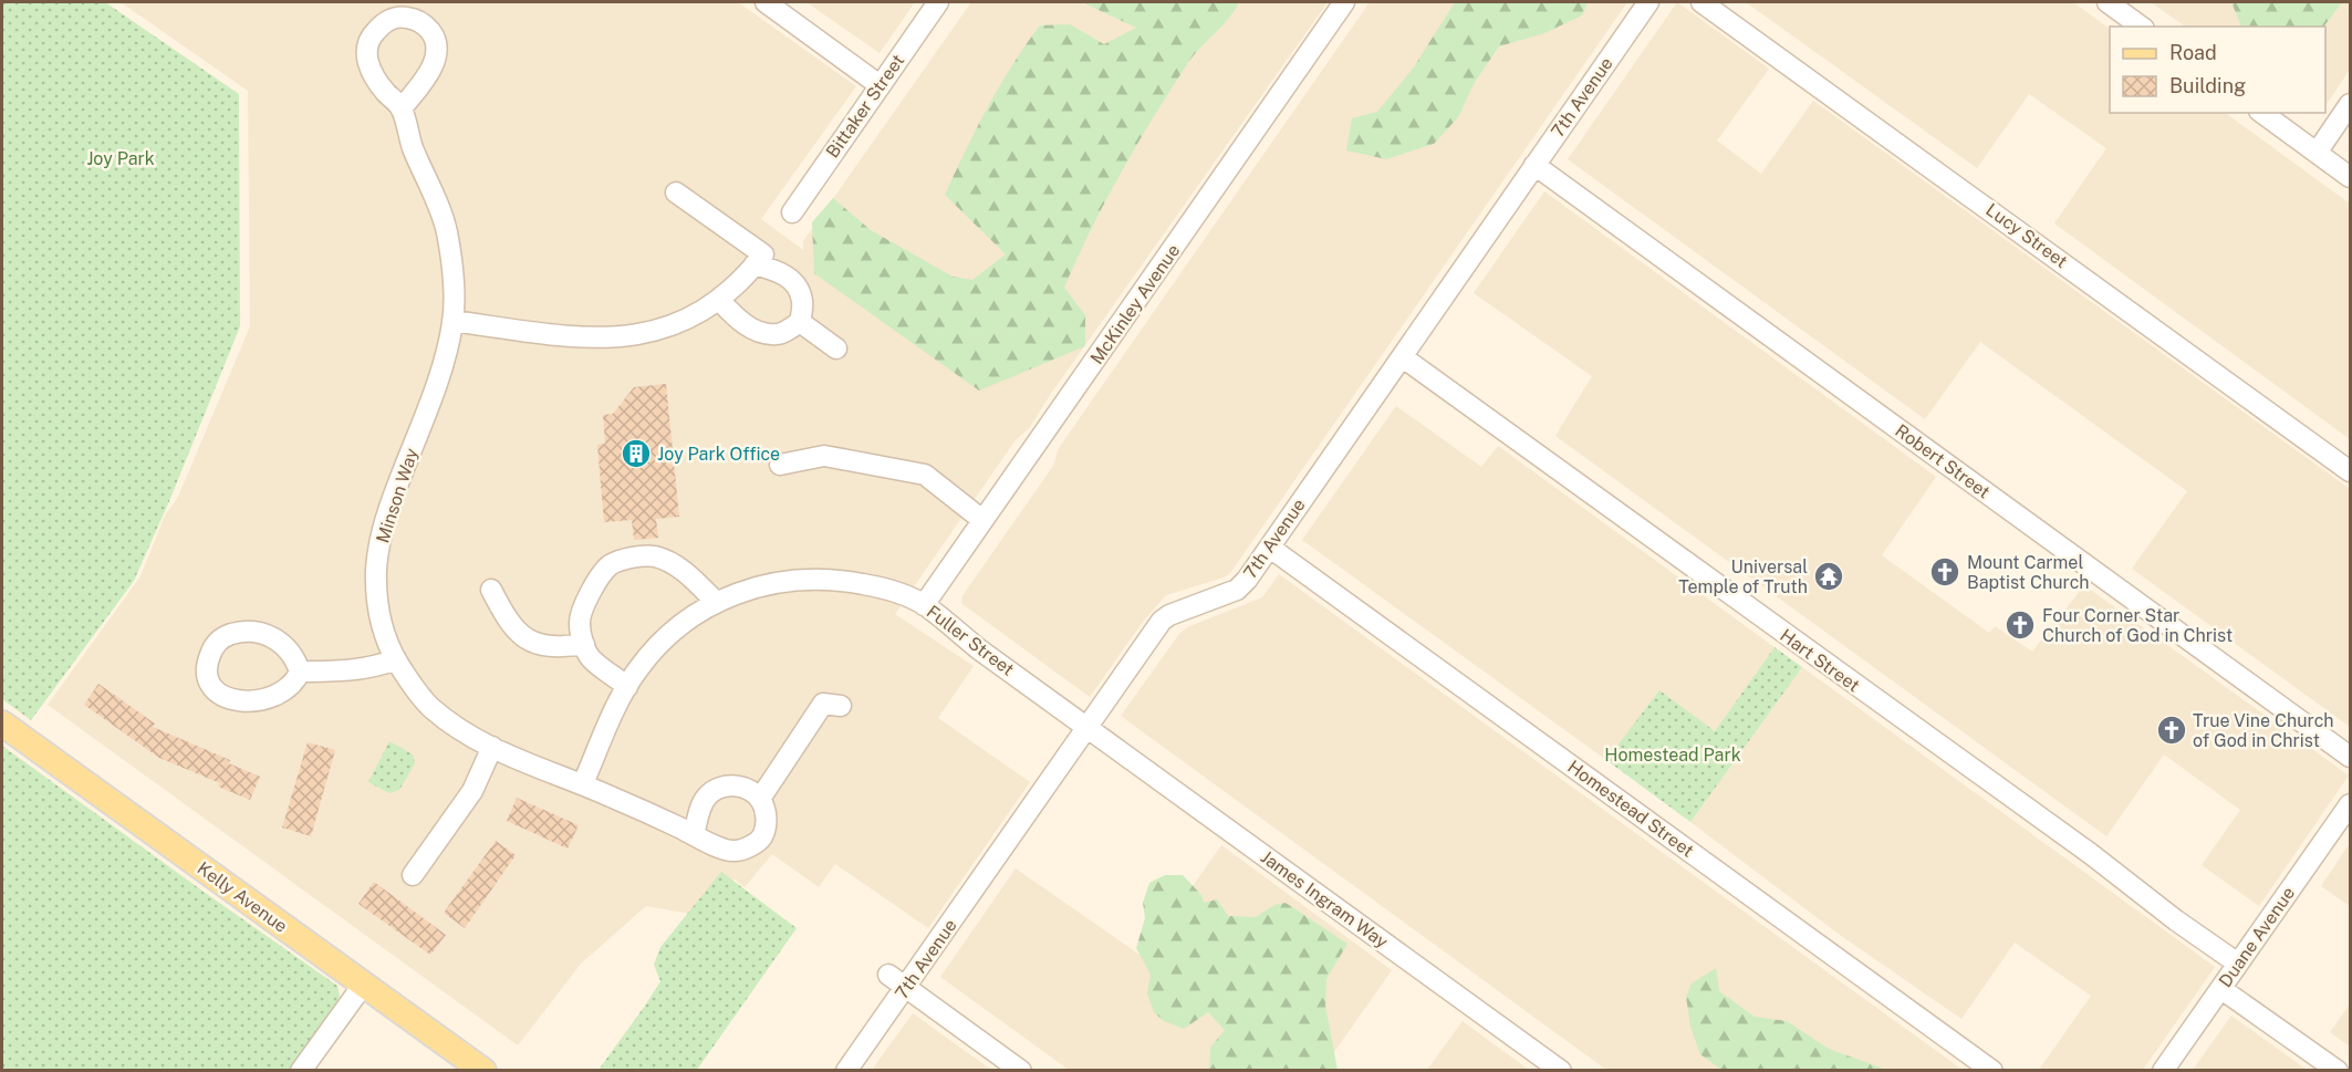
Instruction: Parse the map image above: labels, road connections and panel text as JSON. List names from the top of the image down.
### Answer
{
  "streets": {
    "main road": ["Kelly Avenue"],
    "street": [
      "7th Avenue",
      "Bittaker Street",
      "Lucy Street",
      "McKinley Avenue",
      "Robert Street",
      "Minson Way",
      "Fuller Street",
      "Hart Street",
      "Homestead Street",
      "James Ingram Way",
      "Duane Avenue"
    ]
  },
  "crossings": [
    ["7th Avenue", "Robert Street"],
    ["7th Avenue", "Fuller Street"],
    ["7th Avenue", "Hart Street"],
    ["7th Avenue", "Homestead Street"],
    ["7th Avenue", "James Ingram Way"],
    ["McKinley Avenue", "Fuller Street"],
    ["Minson Way", "Fuller Street"],
    ["Fuller Street", "James Ingram Way"],
    ["Hart Street", "Duane Avenue"]
  ],
  "parks": ["Joy Park", "Homestead Park"],
  "places": {
    "building": ["Joy Park Office"],
    "church": ["Mount Carmel Baptist Church", "Four Corner Star Church of God in Christ", "True Vine Church of God in Christ"],
    "temple": ["Universal Temple of Truth"]
  },
  "legend": ["Road", "Building"]
}
